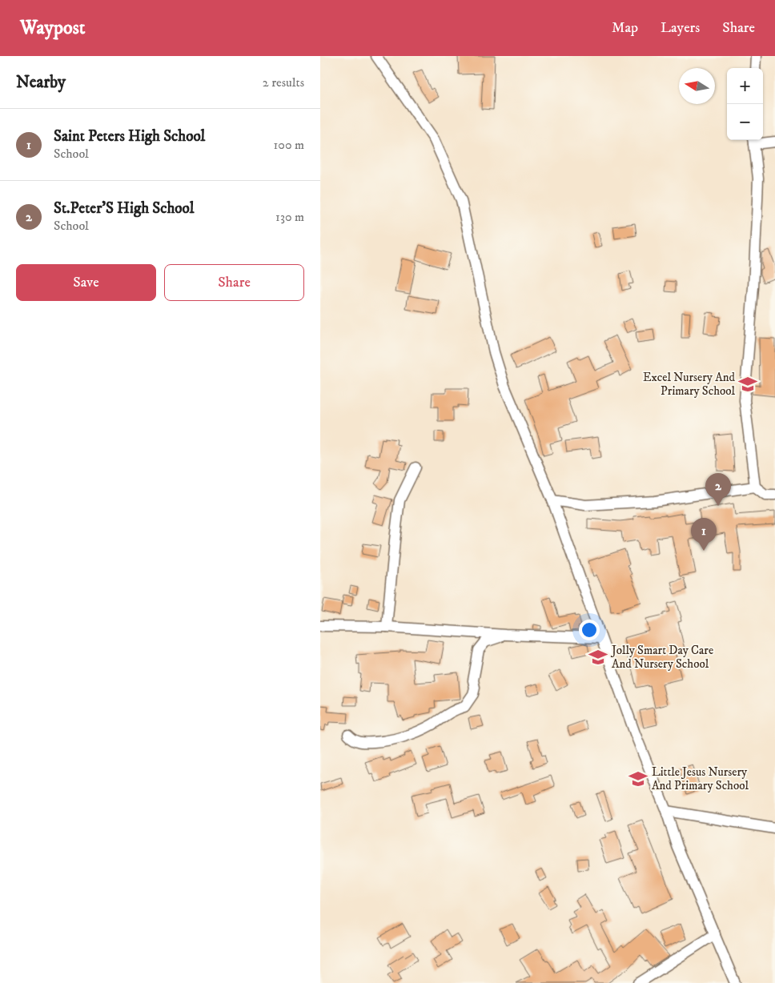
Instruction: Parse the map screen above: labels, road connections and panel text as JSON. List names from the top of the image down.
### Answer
{
  "places": {
    "school or university": ["Excel Nursery And Primary School", "Jolly Smart Day Care And Nursery School", "Little Jesus Nursery And Primary School"]
  },
  "north": "left",
  "page": {
    "header": "Waypost",
    "nav": ["Map", "Layers", "Share"],
    "heading": ["Nearby", "2 results"],
    "map_buttons": ["+", "−"],
    "list": [
      {
        "mark": "1",
        "name": "Saint Peters High School",
        "note": "School",
        "value": "100 m"
      },
      {
        "mark": "2",
        "name": "St.Peter'S High School",
        "note": "School",
        "value": "130 m"
      }
    ],
    "buttons": ["Save", "Share"],
    "pins": ["2", "1"]
  }
}
